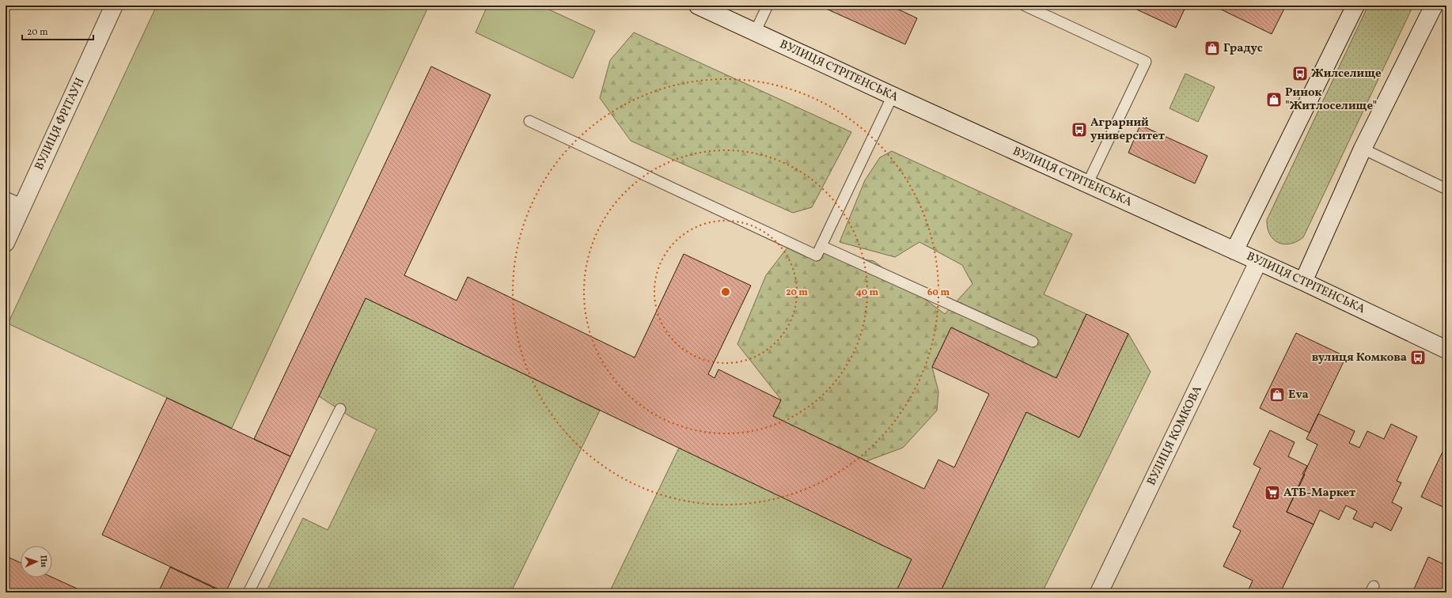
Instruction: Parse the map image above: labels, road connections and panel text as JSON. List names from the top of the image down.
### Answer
{
  "streets": {
    "street": ["ВУЛИЦЯ СТРІТЕНСЬКА", "ВУЛИЦЯ ФРІТАУН", "ВУЛИЦЯ КОМКОВА"]
  },
  "crossings": [
    ["ВУЛИЦЯ СТРІТЕНСЬКА", "ВУЛИЦЯ КОМКОВА"]
  ],
  "places": {
    "shop": ["Градус", "Ринок \"Житлоселище\"", "Eva"],
    "bus stop": ["Жилселище", "Аграрний университет", "вулиця Комкова"],
    "supermarket": ["АТБ-Маркет"]
  },
  "scale_bar": "20 m",
  "north": "right",
  "rings": ["20 m", "40 m", "60 m"]
}
